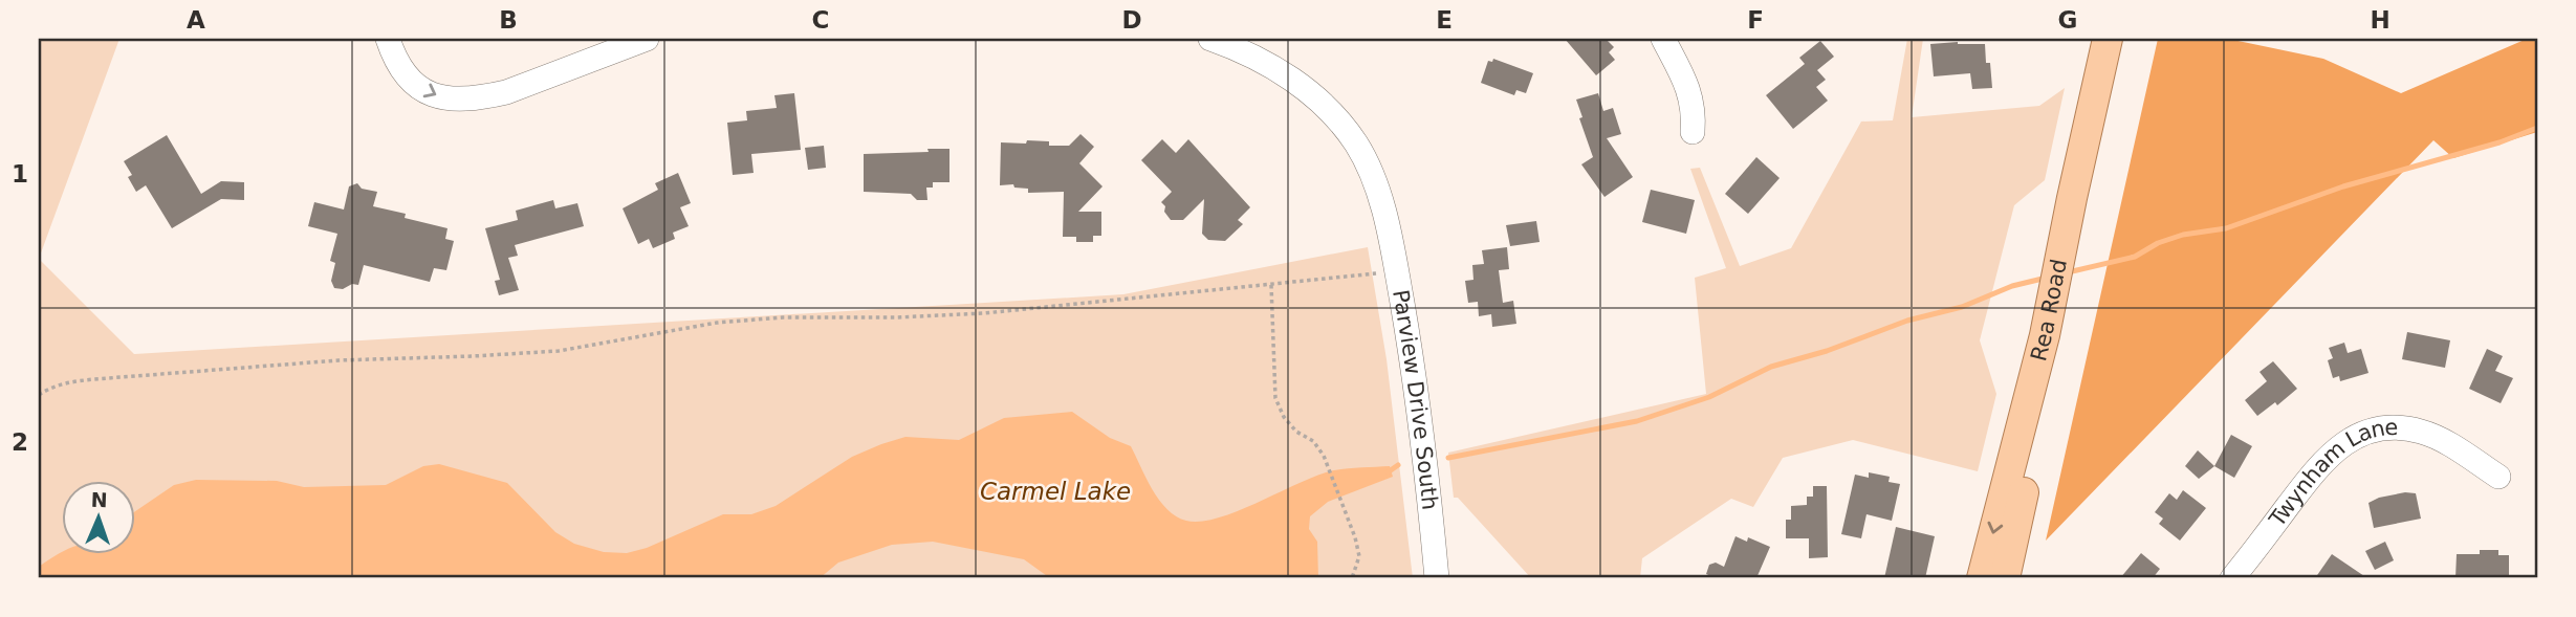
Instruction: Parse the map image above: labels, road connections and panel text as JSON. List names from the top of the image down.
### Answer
{
  "streets": {
    "main road": ["Rea Road"],
    "street": ["Parview Drive South", "Twynham Lane"]
  },
  "water": ["Carmel Lake"],
  "north": "top",
  "grid": {
    "columns": [
      "A",
      "B",
      "C",
      "D",
      "E",
      "F",
      "G",
      "H"
    ],
    "rows": ["1", "2"]
  }
}
